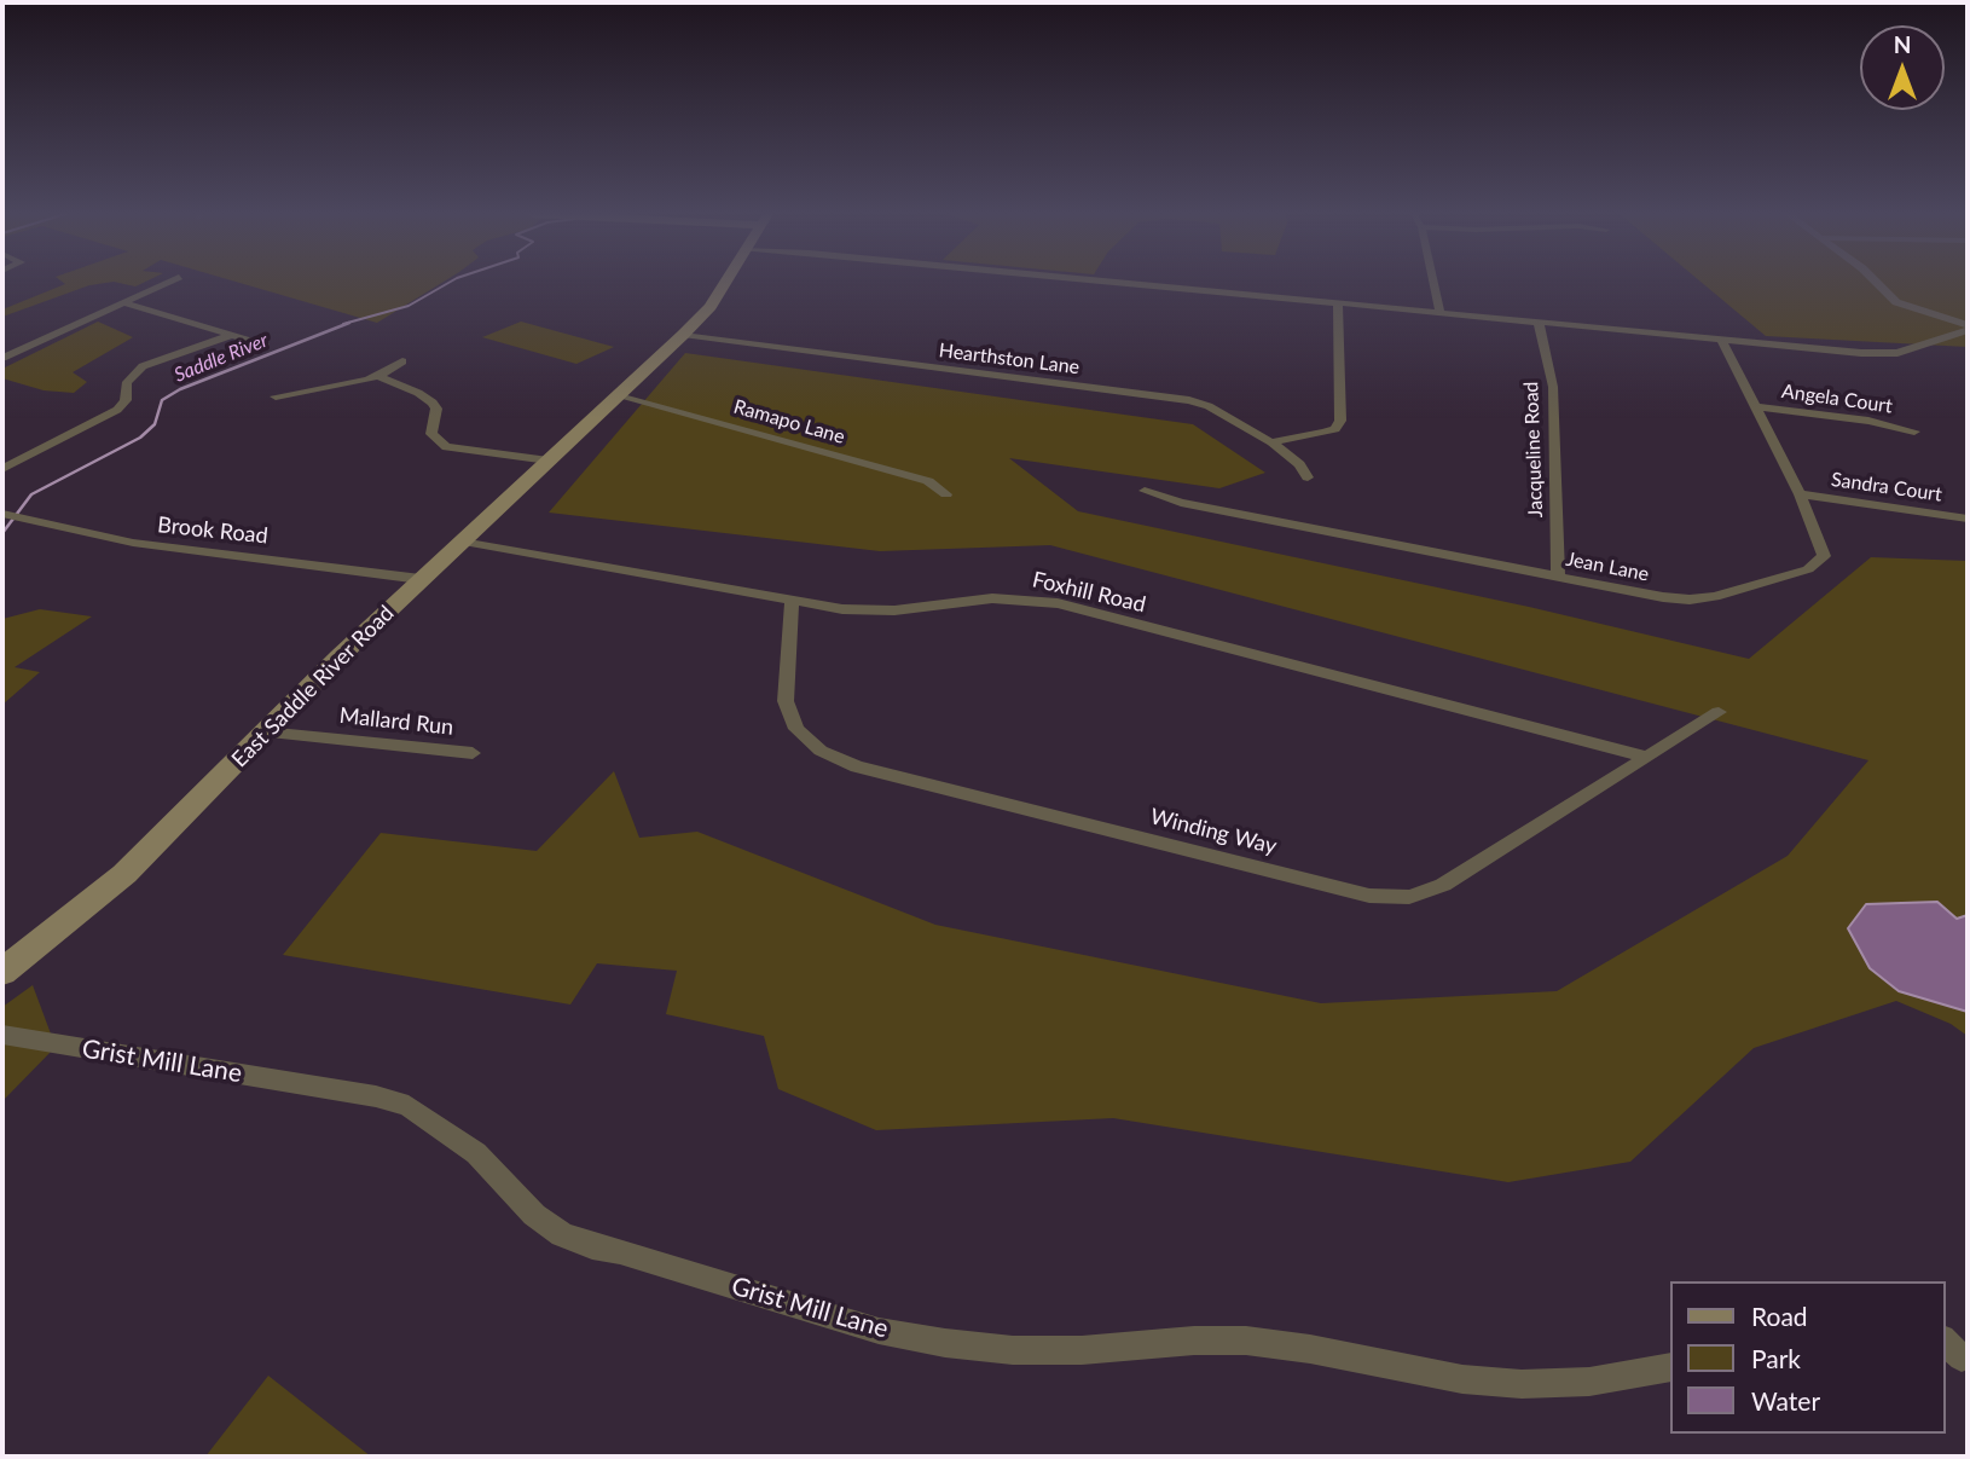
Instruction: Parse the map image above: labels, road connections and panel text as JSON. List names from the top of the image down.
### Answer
{
  "streets": {
    "main road": ["East Saddle River Road"],
    "street": [
      "Hearthston Lane",
      "Angela Court",
      "Ramapo Lane",
      "Jacqueline Road",
      "Sandra Court",
      "Brook Road",
      "Jean Lane",
      "Foxhill Road",
      "Mallard Run",
      "Winding Way",
      "Grist Mill Lane"
    ]
  },
  "crossings": [
    ["Hearthston Lane", "East Saddle River Road"],
    ["Angela Court", "Jean Lane"],
    ["Ramapo Lane", "East Saddle River Road"],
    ["Jacqueline Road", "Jean Lane"],
    ["Sandra Court", "Jean Lane"],
    ["Brook Road", "East Saddle River Road"],
    ["Foxhill Road", "East Saddle River Road"],
    ["Foxhill Road", "Winding Way"],
    ["East Saddle River Road", "Mallard Run"]
  ],
  "water": ["Saddle River"],
  "legend": ["Road", "Park", "Water"],
  "north": "top"
}
